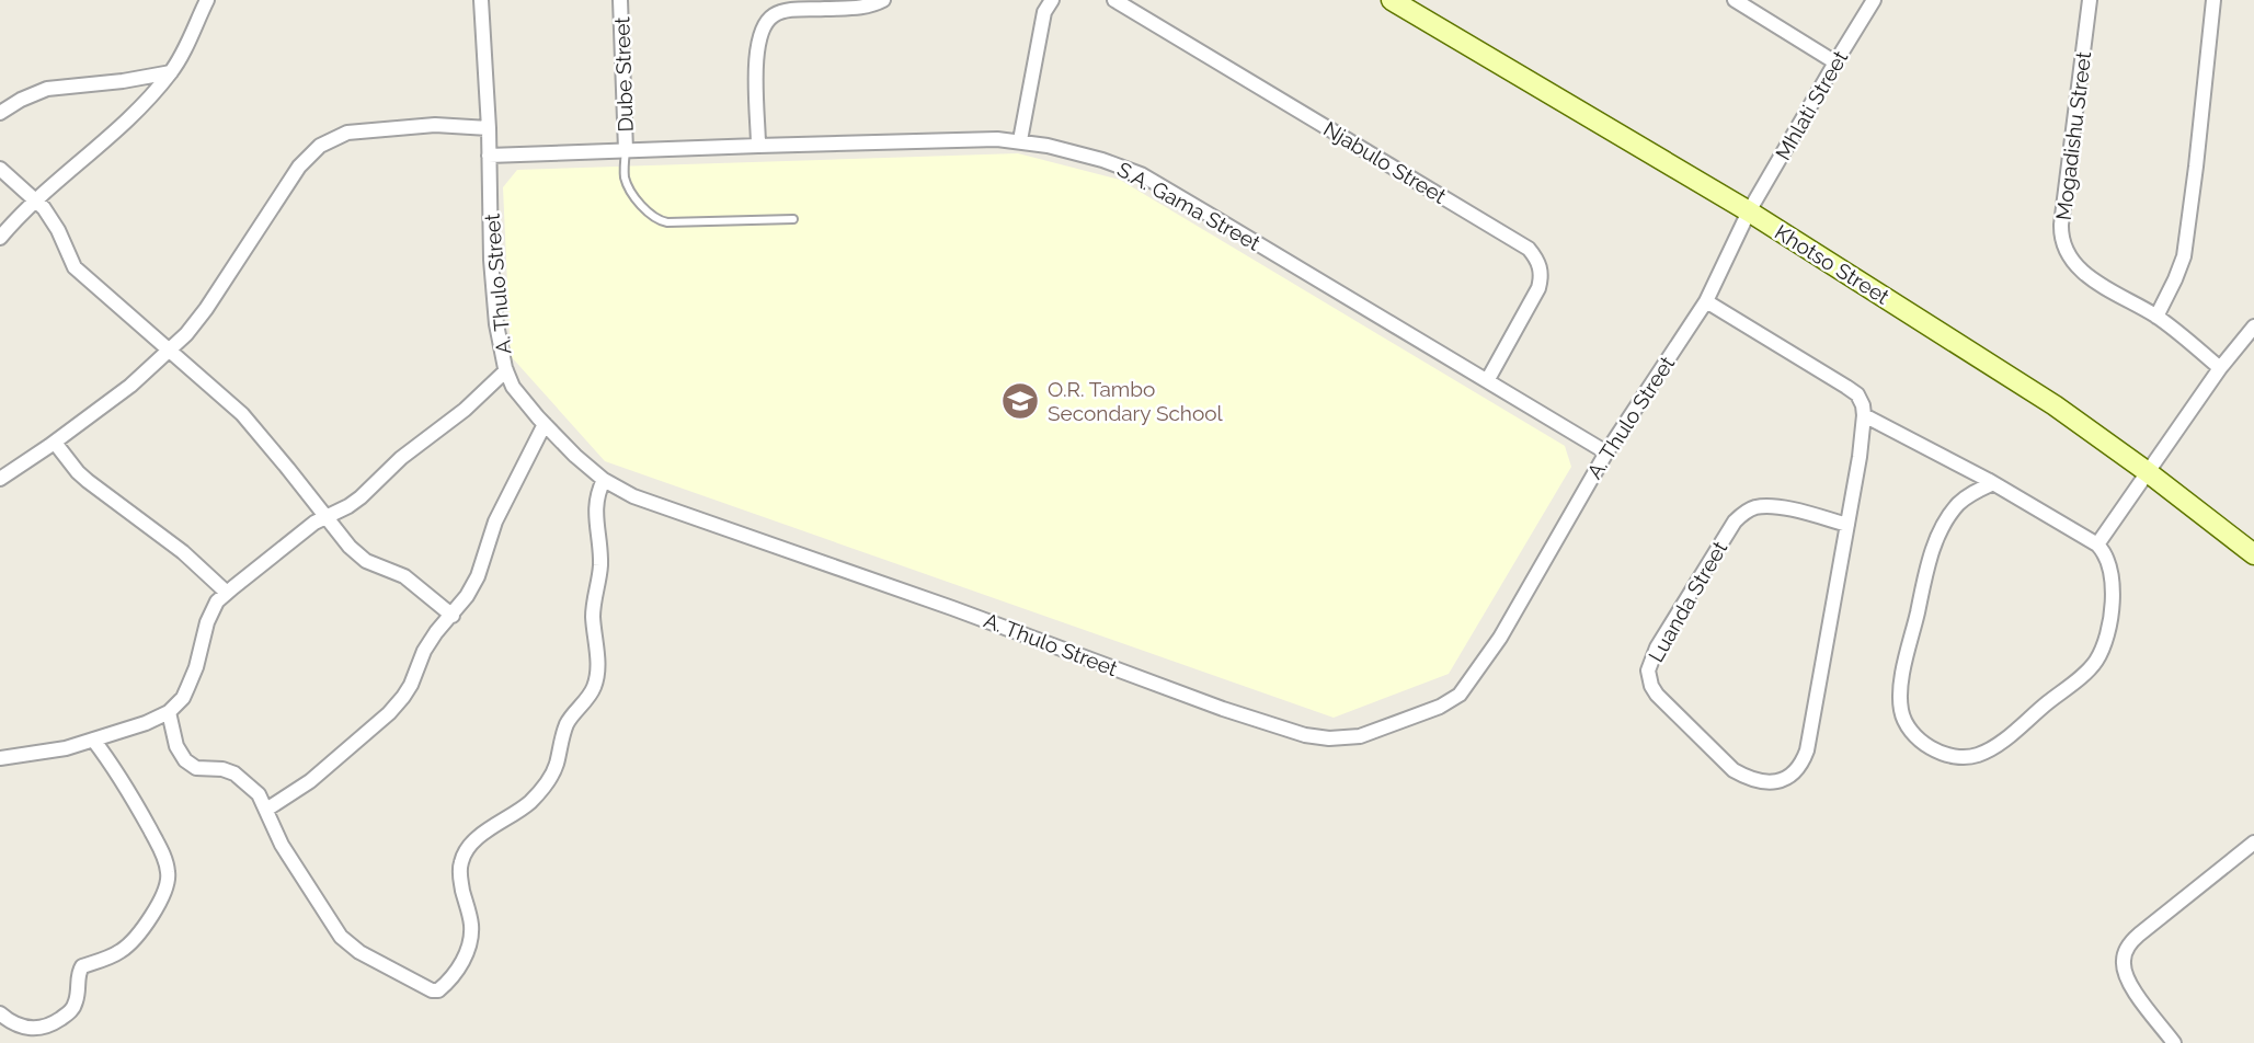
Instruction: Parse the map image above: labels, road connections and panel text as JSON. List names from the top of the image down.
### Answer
{
  "streets": {
    "street": [
      "Dube Street",
      "Mhlati Street",
      "Mogadishu Street",
      "Njabulo Street",
      "S.A. Gama Street",
      "Khotso Street",
      "A. Thulo Street",
      "Luanda Street"
    ]
  },
  "crossings": [
    ["Dube Street", "S.A. Gama Street"],
    ["Mhlati Street", "Khotso Street"],
    ["Mhlati Street", "A. Thulo Street"],
    ["Njabulo Street", "S.A. Gama Street"],
    ["S.A. Gama Street", "A. Thulo Street"],
    ["Khotso Street", "A. Thulo Street"]
  ],
  "places": {
    "school or university": ["O.R. Tambo Secondary School"]
  }
}
